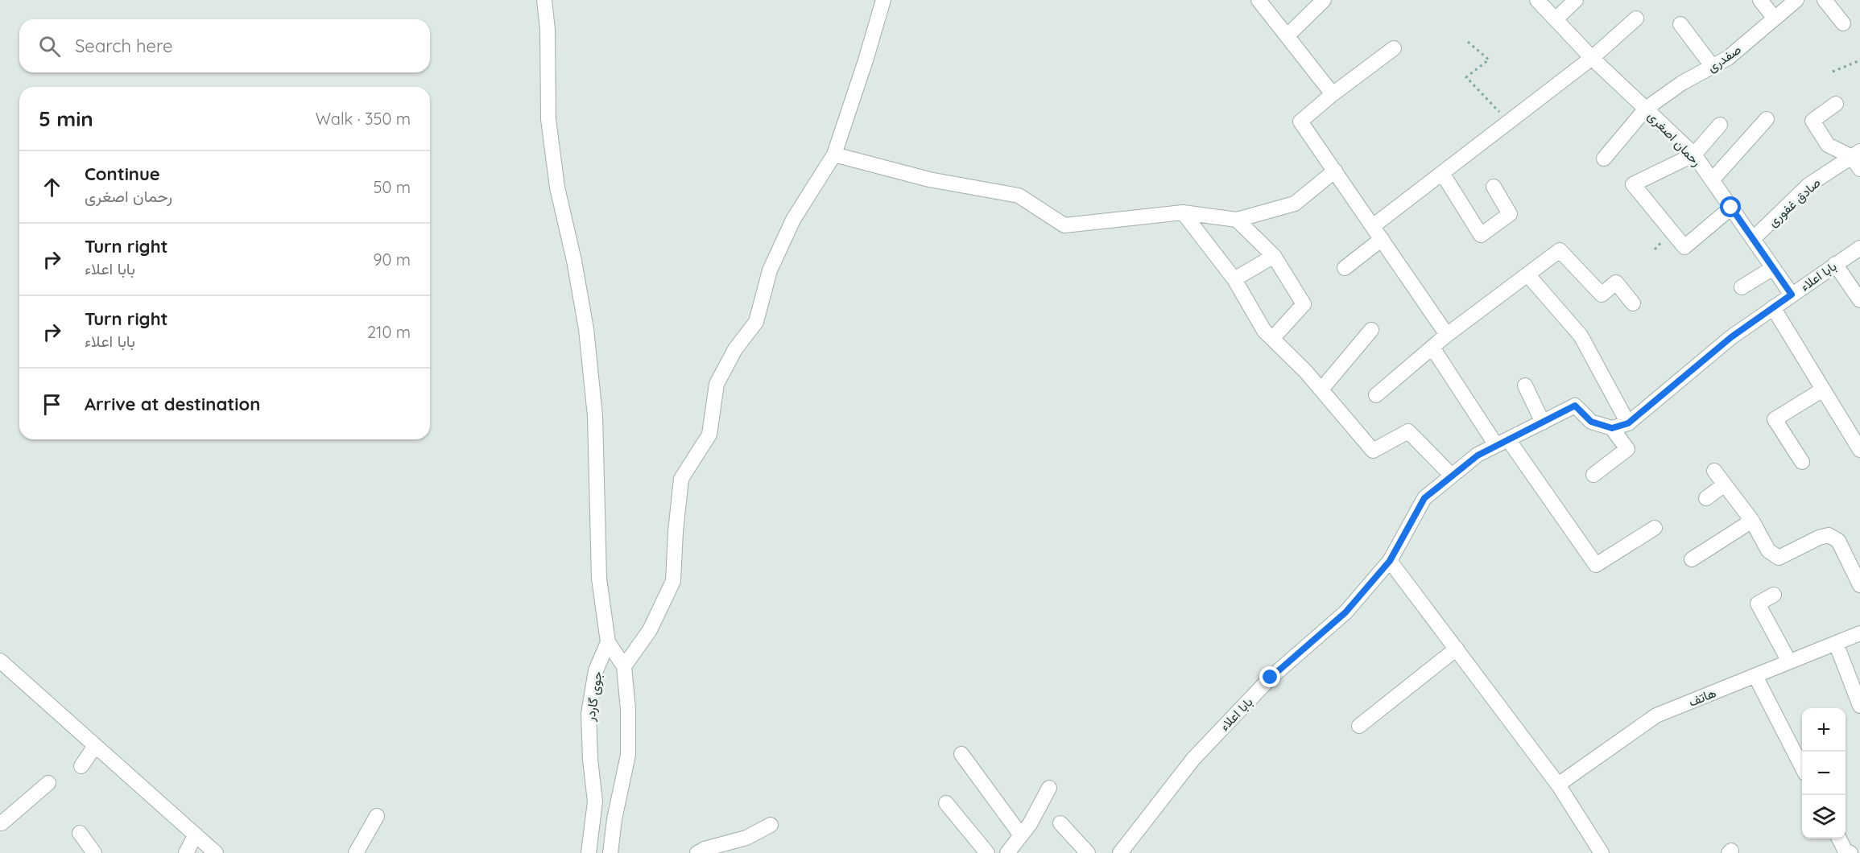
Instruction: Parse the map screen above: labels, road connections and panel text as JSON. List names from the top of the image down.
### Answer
{
  "streets": {
    "street": [
      "صفدری",
      "رحمان اصغری",
      "صادق غفوری",
      "بابا اعلاء",
      "جوی گاردر",
      "هاتف"
    ]
  },
  "crossings": [
    ["صفدری", "رحمان اصغری"],
    ["رحمان اصغری", "صادق غفوری"],
    ["رحمان اصغری", "بابا اعلاء"]
  ],
  "page": {
    "search": "Search here",
    "heading": ["5 min", "Walk · 350 m"],
    "list": [
      ["Continue", "رحمان اصغری", "50 m"],
      ["Turn right", "بابا اعلاء", "90 m"],
      ["Turn right", "بابا اعلاء", "210 m"],
      "Arrive at destination"
    ],
    "map_buttons": ["+", "−"]
  }
}
